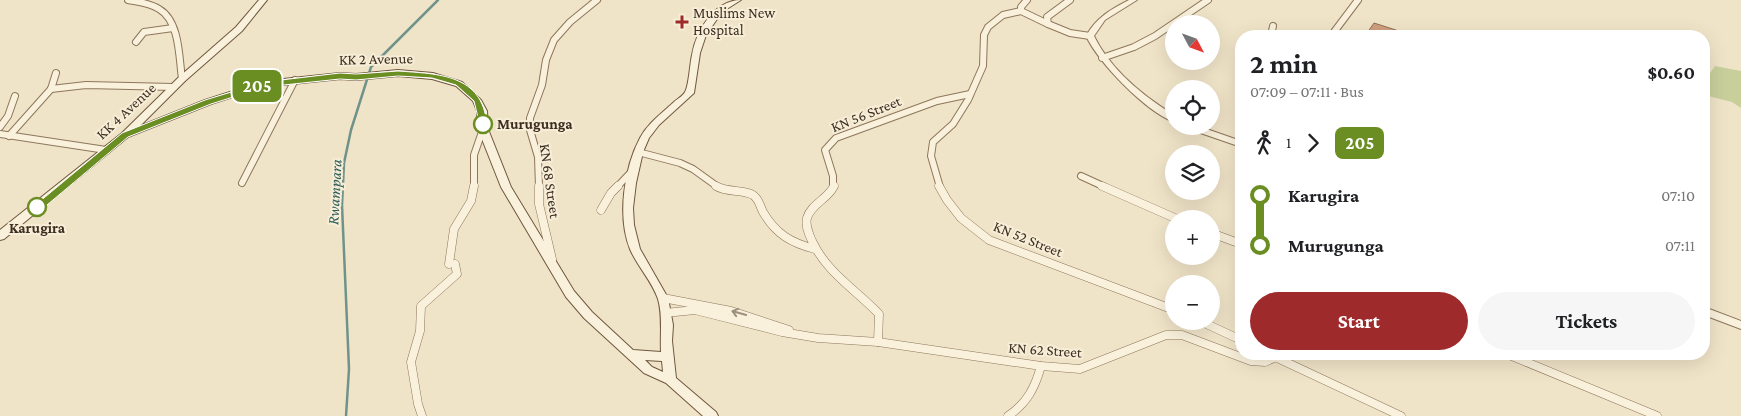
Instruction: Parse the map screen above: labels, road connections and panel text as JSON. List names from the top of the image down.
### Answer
{
  "streets": {
    "main road": ["KK 2 Avenue", "KK 4 Avenue"],
    "street": [
      "KN 56 Street",
      "KN 68 Street",
      "KN 52 Street",
      "KN 62 Street"
    ]
  },
  "crossings": [
    ["KK 2 Avenue", "KK 4 Avenue"],
    ["KK 2 Avenue", "KN 68 Street"],
    ["KN 56 Street", "KN 52 Street"],
    ["KN 56 Street", "KN 62 Street"]
  ],
  "water": ["Rwampara"],
  "places": {
    "health": ["Muslims New Hospital"],
    "other": ["Murugunga", "Karugira"]
  },
  "lines": ["bus line 205"],
  "north": "bottom right",
  "page": {
    "on_map": "205",
    "map_buttons": ["+", "−"],
    "heading": ["2 min", "07:09 – 07:11 · Bus", "$0.60"],
    "legs": ["1", "205"],
    "list": [
      {
        "name": "Karugira",
        "value": "07:10"
      },
      {
        "name": "Murugunga",
        "value": "07:11"
      }
    ],
    "buttons": ["Start", "Tickets"]
  }
}
